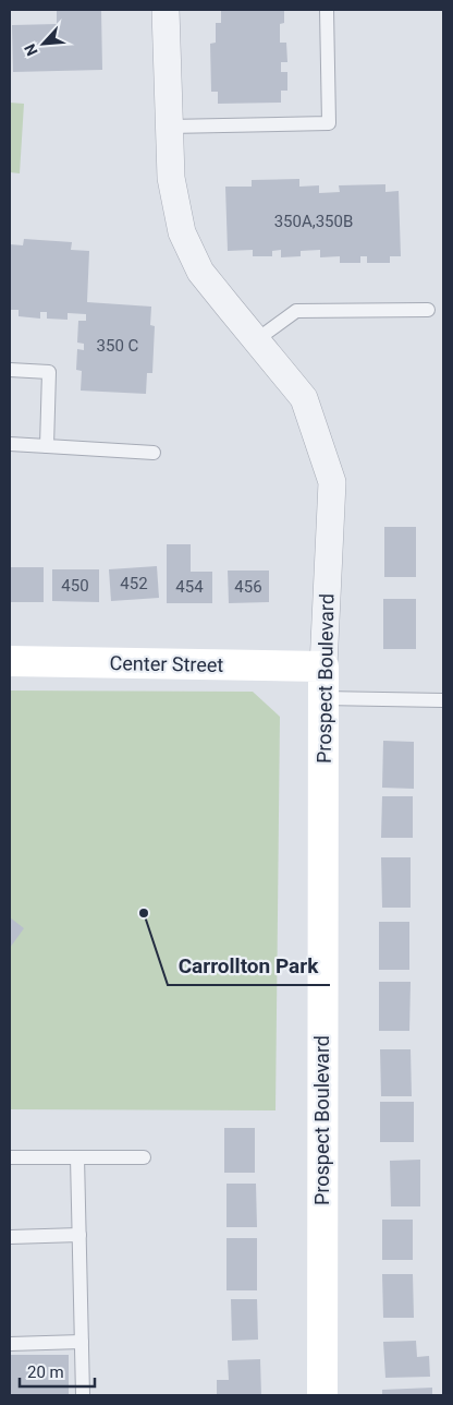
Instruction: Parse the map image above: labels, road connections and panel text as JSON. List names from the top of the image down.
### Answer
{
  "streets": {
    "street": ["Center Street", "Prospect Boulevard"]
  },
  "crossings": [
    ["Center Street", "Prospect Boulevard"]
  ],
  "places": ["Carrollton Park"],
  "house_numbers": [
    "350A,350B",
    "350 C",
    "452",
    "450",
    "454",
    "456"
  ],
  "scale_bar": "20 m",
  "north": "bottom left"
}
